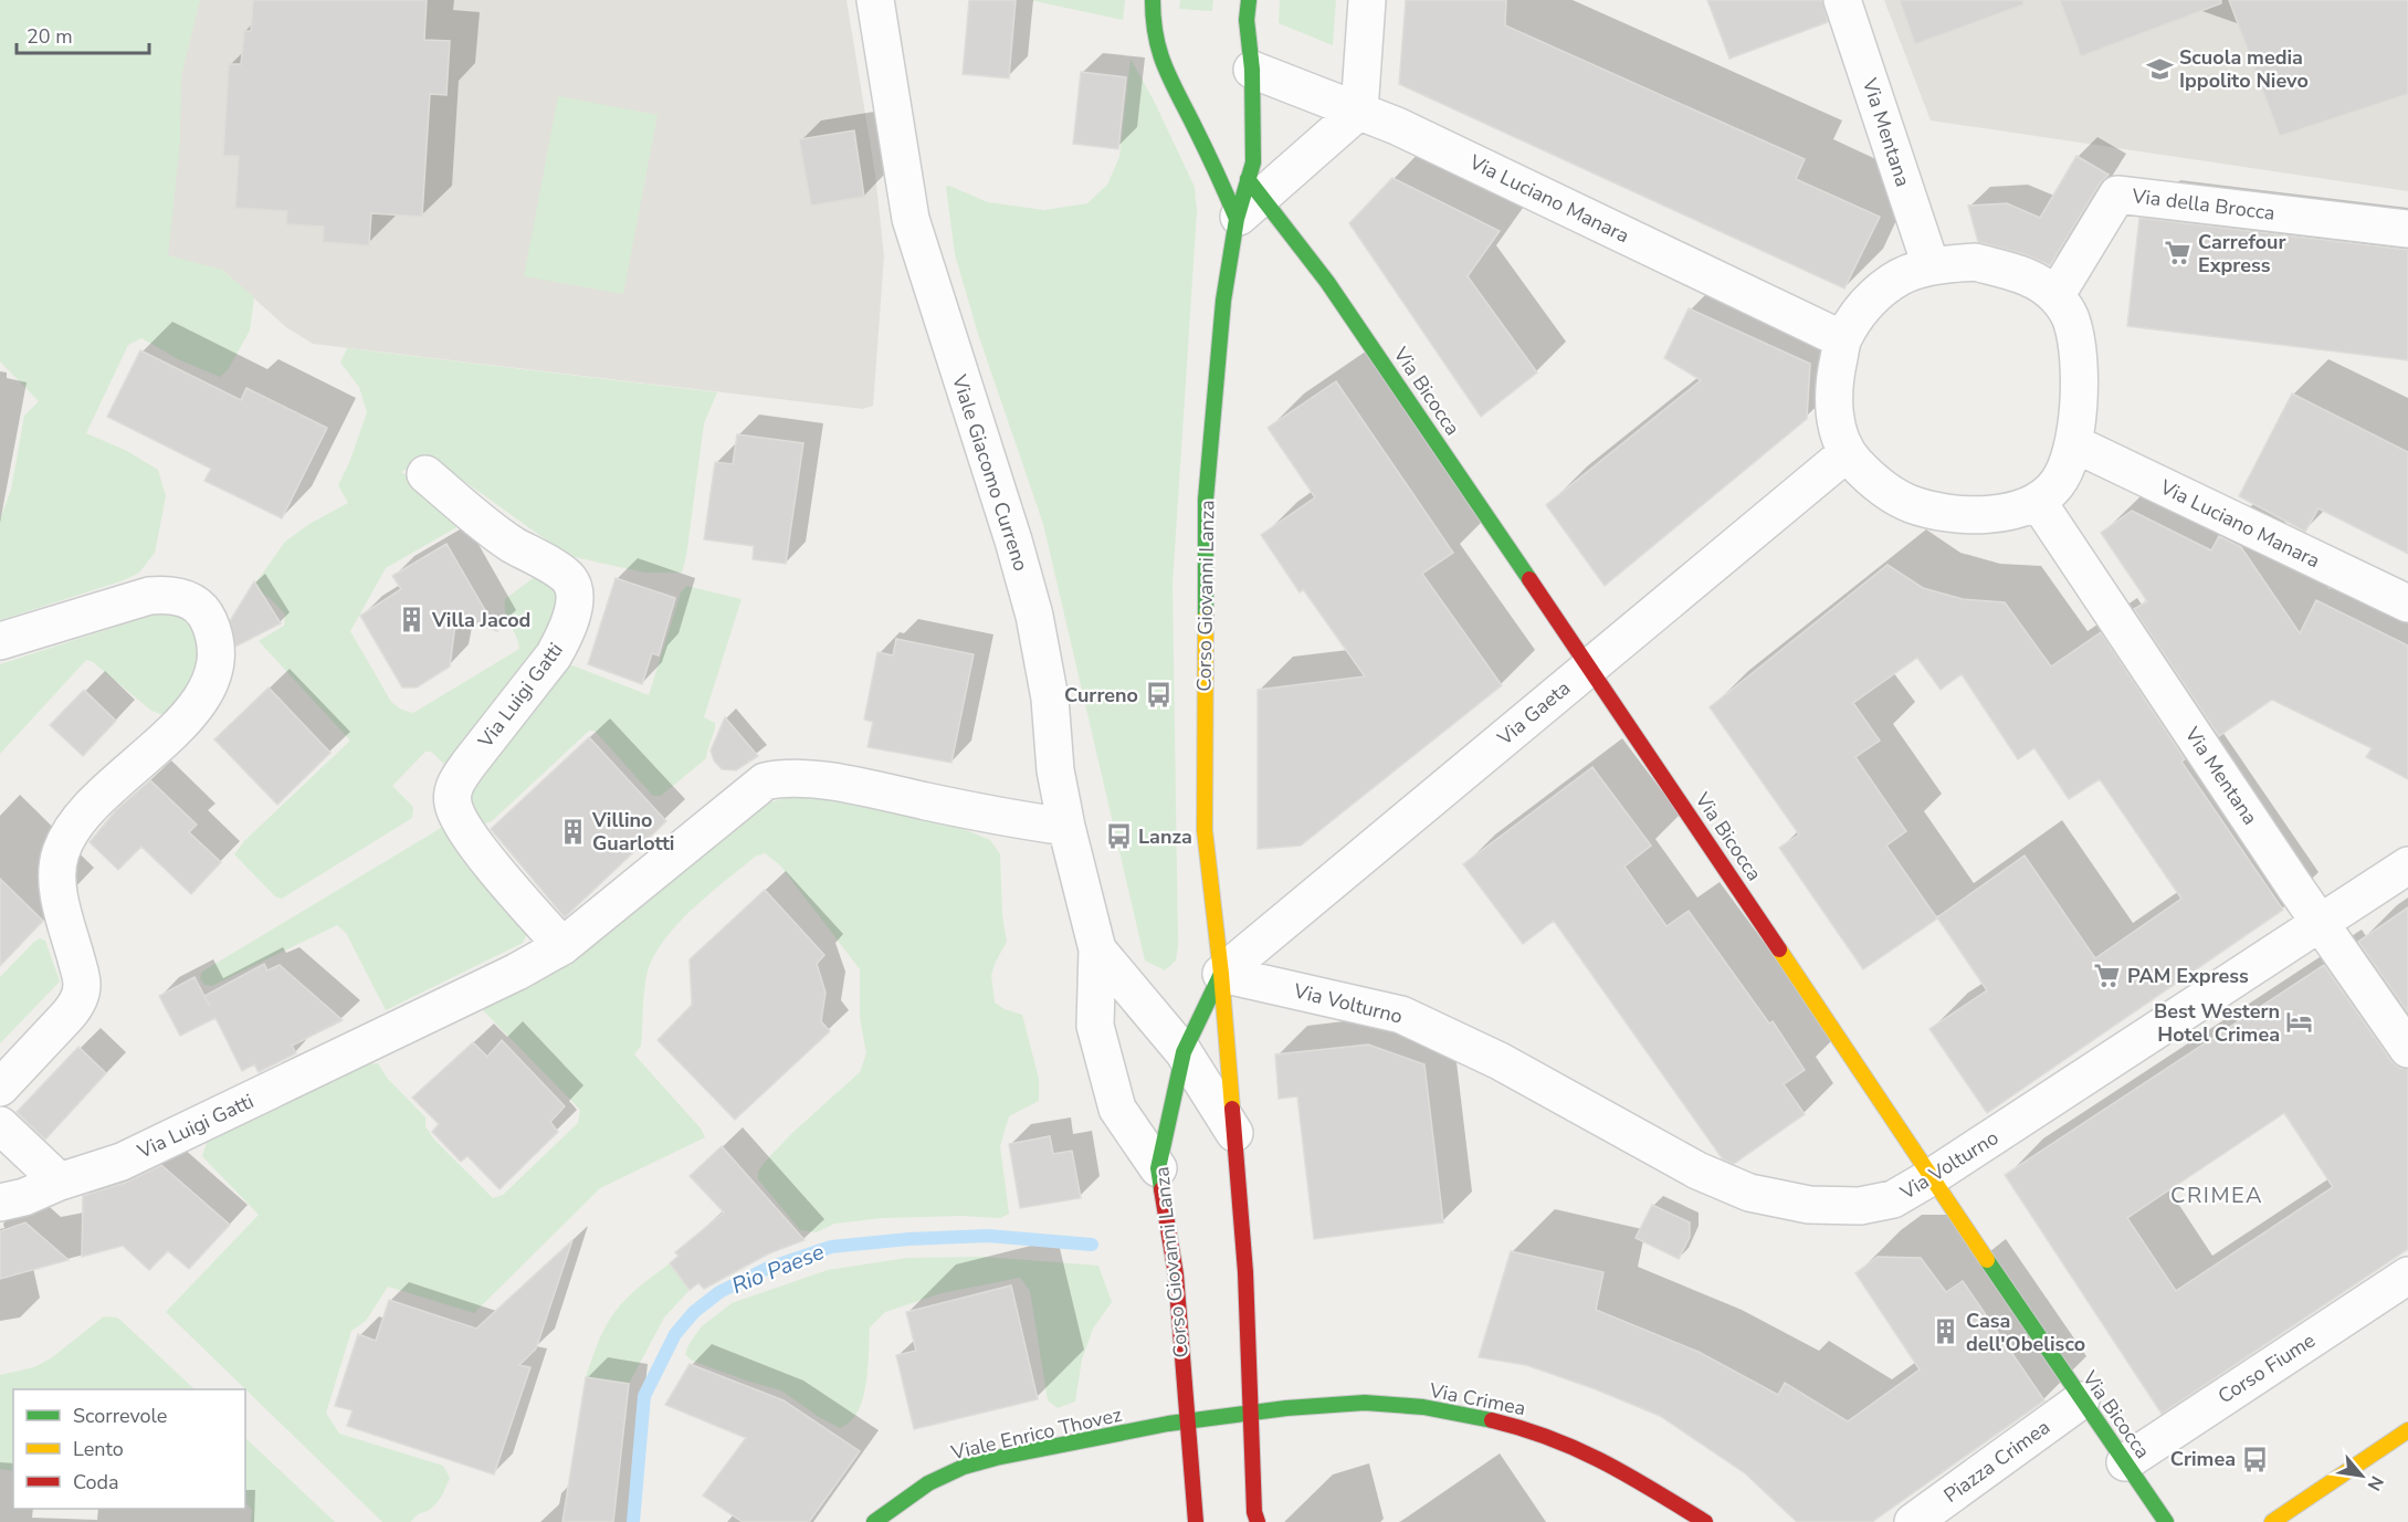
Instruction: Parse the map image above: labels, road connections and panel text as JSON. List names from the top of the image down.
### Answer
{
  "streets": {
    "street": [
      "Via Mentana",
      "Via Luciano Manara",
      "Via della Brocca",
      "Via Bicocca",
      "Viale Giacomo Curreno",
      "Corso Giovanni Lanza",
      "Via Luigi Gatti",
      "Via Gaeta",
      "Via Volturno",
      "Corso Fiume",
      "Via Crimea",
      "Viale Enrico Thovez",
      "Piazza Crimea"
    ]
  },
  "crossings": [
    ["Via Mentana", "Via Volturno"],
    ["Via Luciano Manara", "Corso Giovanni Lanza"],
    ["Via Bicocca", "Corso Giovanni Lanza"],
    ["Via Bicocca", "Via Gaeta"],
    ["Via Bicocca", "Via Volturno"],
    ["Via Bicocca", "Corso Fiume"],
    ["Via Bicocca", "Piazza Crimea"],
    ["Viale Giacomo Curreno", "Corso Giovanni Lanza"],
    ["Viale Giacomo Curreno", "Via Luigi Gatti"],
    ["Corso Giovanni Lanza", "Via Gaeta"],
    ["Corso Giovanni Lanza", "Via Volturno"],
    ["Corso Giovanni Lanza", "Via Crimea"],
    ["Corso Giovanni Lanza", "Viale Enrico Thovez"],
    ["Via Gaeta", "Via Volturno"],
    ["Via Crimea", "Viale Enrico Thovez"]
  ],
  "districts": ["CRIMEA"],
  "water": ["Rio Paese"],
  "places": {
    "school or university": ["Scuola media Ippolito Nievo"],
    "supermarket": ["Carrefour Express", "PAM Express"],
    "building": ["Villa Jacod", "Villino Guarlotti", "Casa dell'Obelisco"],
    "bus stop": ["Curreno", "Lanza", "Crimea"],
    "hotel": ["Best Western Hotel Crimea"]
  },
  "legend": ["Scorrevole", "Lento", "Coda"],
  "scale_bar": "20 m",
  "north": "bottom right"
}
